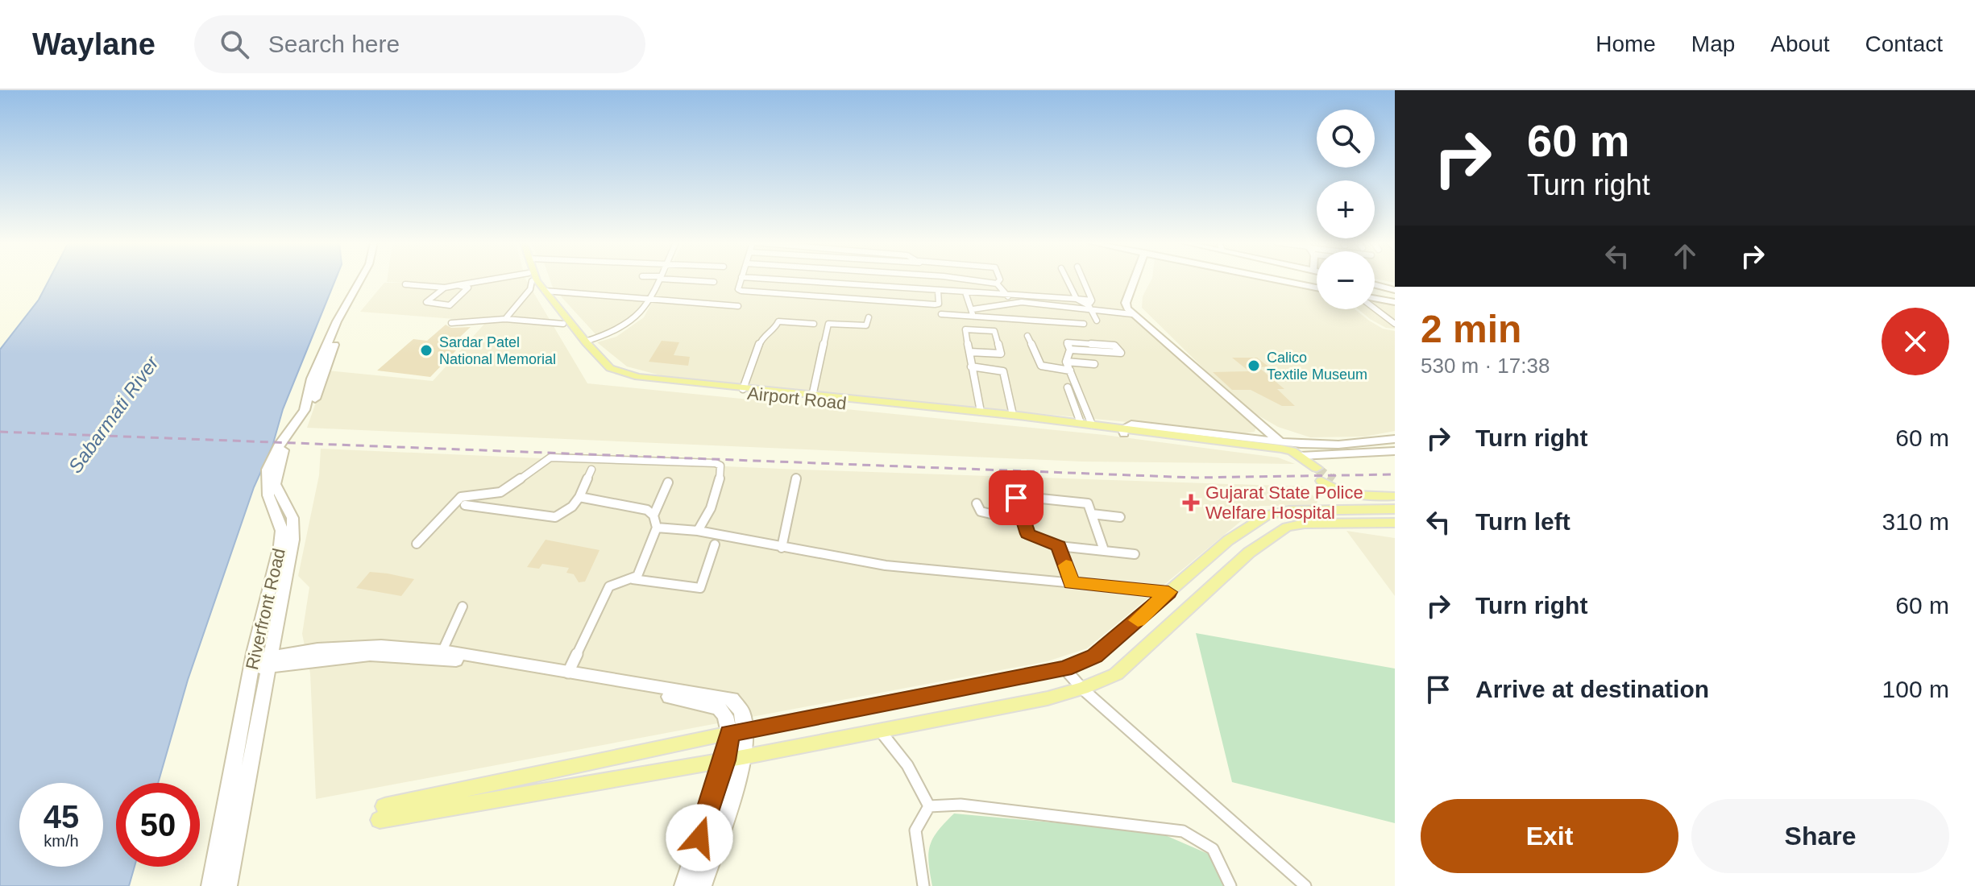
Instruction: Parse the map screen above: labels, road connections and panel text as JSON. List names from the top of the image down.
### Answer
{
  "streets": {
    "main road": ["Airport Road", "Riverfront Road"]
  },
  "water": ["Sabarmati River"],
  "places": {
    "other": ["Sardar Patel National Memorial", "Calico Textile Museum"],
    "health": ["Gujarat State Police Welfare Hospital"]
  },
  "page": {
    "header": "Waylane",
    "search": "Search here",
    "nav": [
      "Home",
      "Map",
      "About",
      "Contact"
    ],
    "turn": ["60 m", "Turn right"],
    "map_buttons": ["+", "−"],
    "heading": ["2 min", "530 m · 17:38"],
    "list": [
      {
        "name": "Turn right",
        "value": "60 m"
      },
      {
        "name": "Turn left",
        "value": "310 m"
      },
      {
        "name": "Turn right",
        "value": "60 m"
      },
      {
        "name": "Arrive at destination",
        "value": "100 m"
      }
    ],
    "speed": "45 km/h",
    "limit": "50",
    "buttons": ["Exit", "Share"]
  }
}
